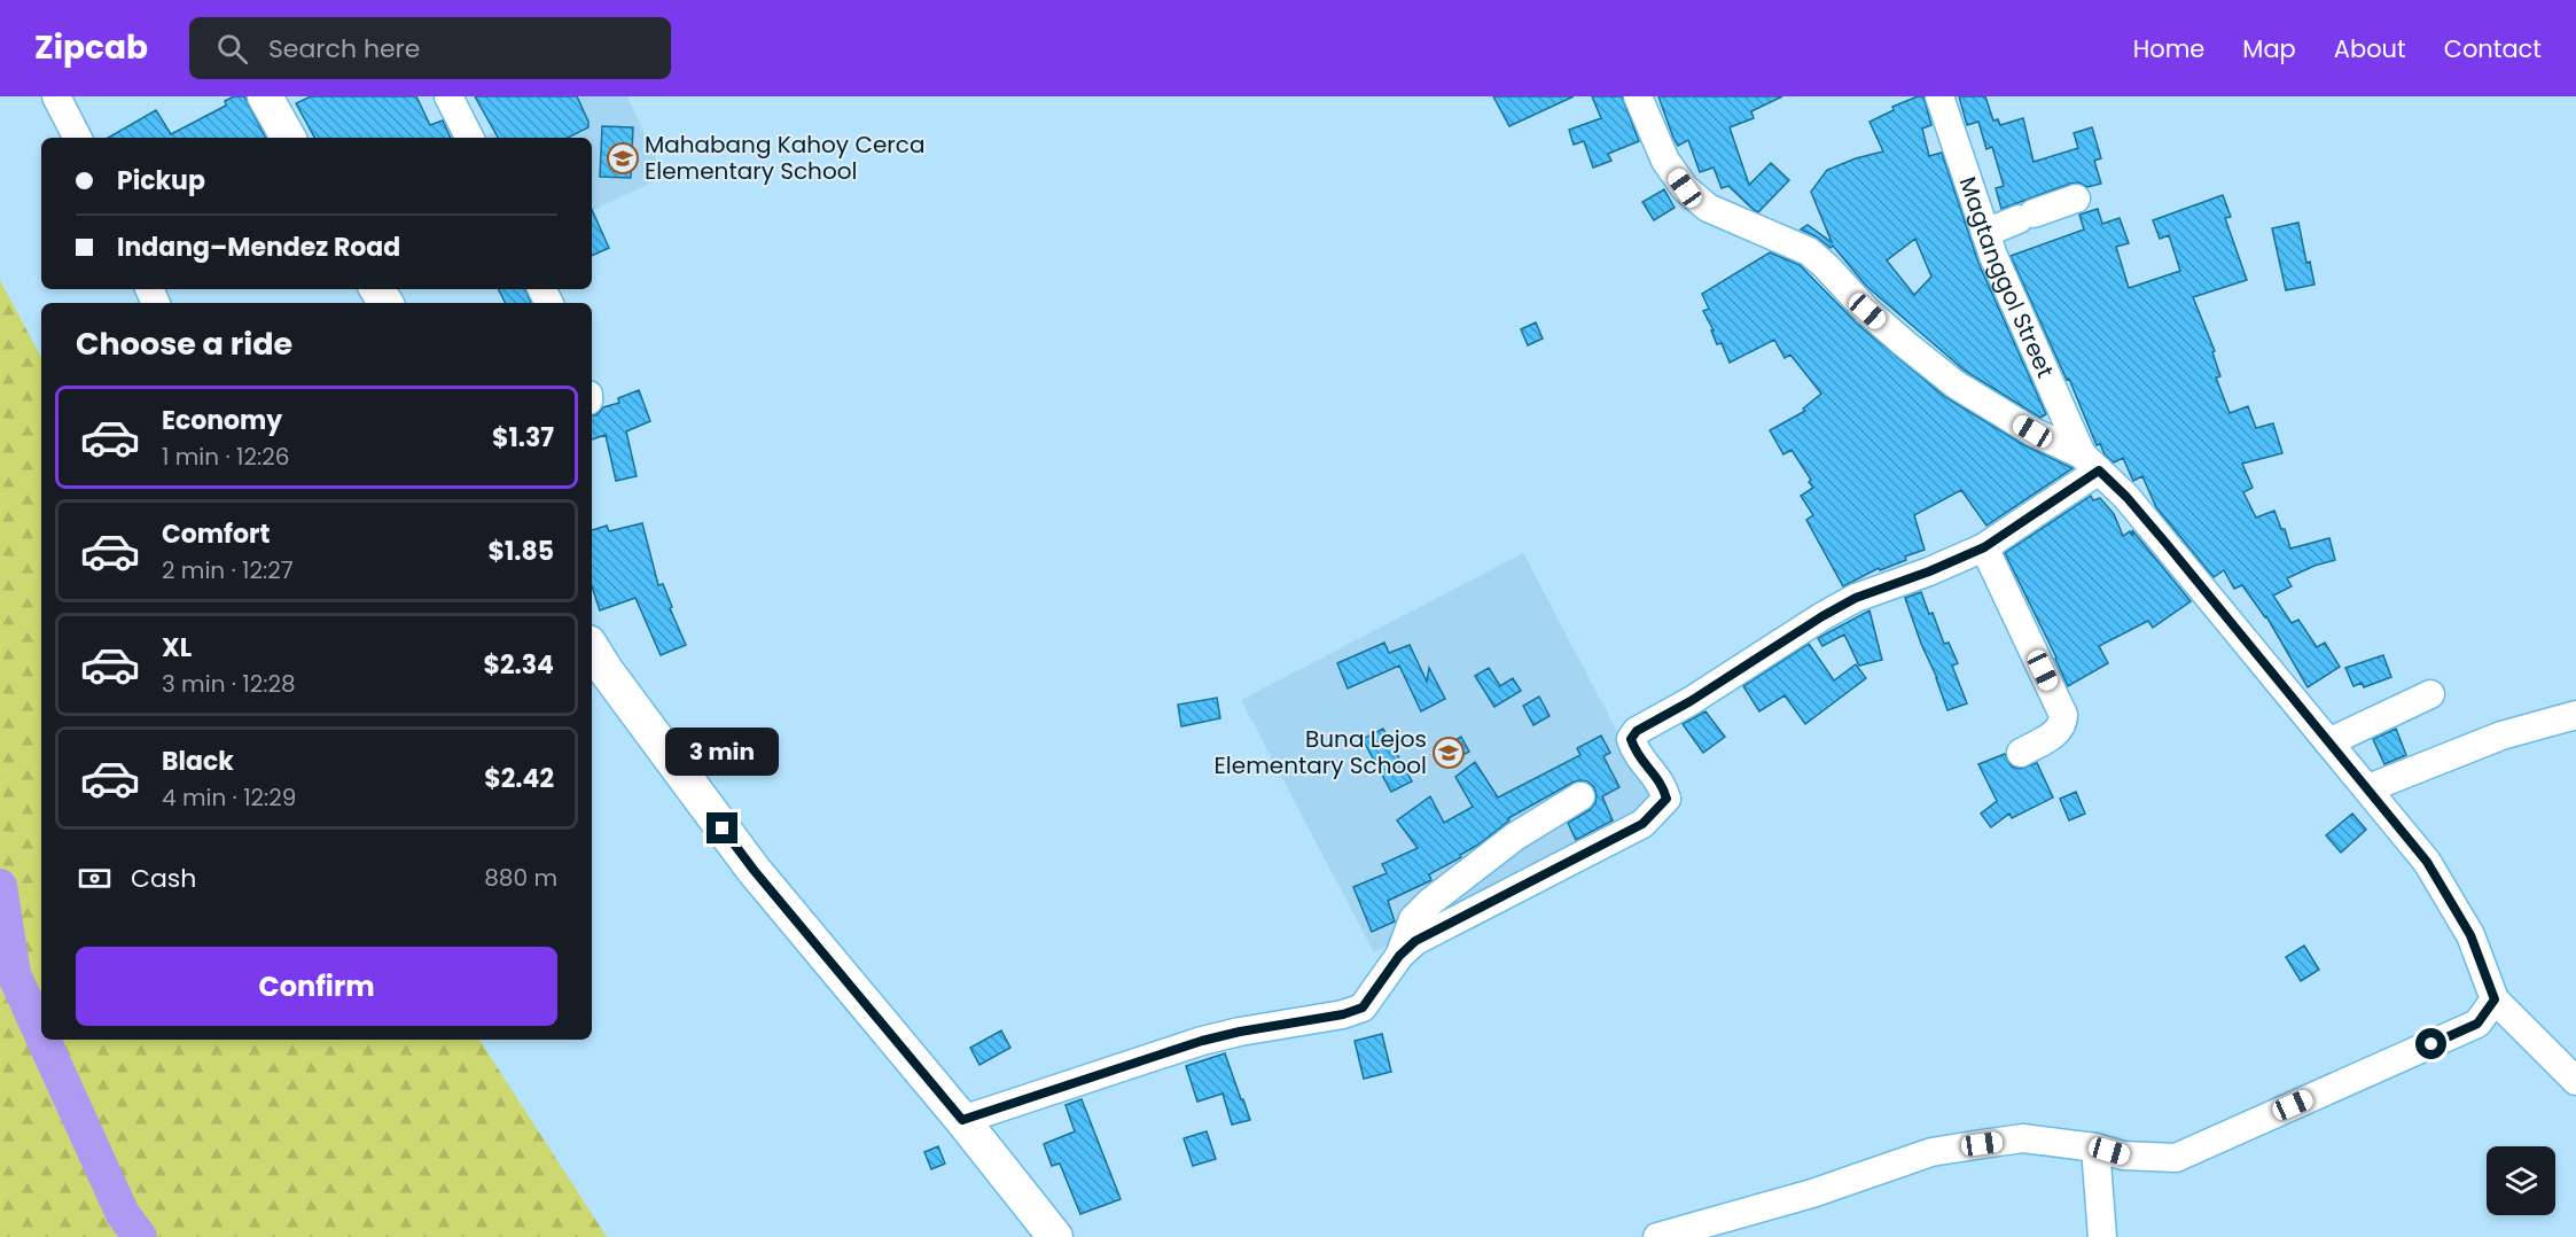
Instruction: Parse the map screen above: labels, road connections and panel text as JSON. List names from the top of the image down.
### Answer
{
  "streets": {
    "street": ["Magtanggol Street"]
  },
  "places": {
    "school or university": ["Mahabang Kahoy Cerca Elementary School", "Buna Lejos Elementary School"]
  },
  "page": {
    "header": "Zipcab",
    "search": "Search here",
    "nav": [
      "Home",
      "Map",
      "About",
      "Contact"
    ],
    "banner": ["Pickup", "Indang–Mendez Road"],
    "heading": "Choose a ride",
    "list": [
      {
        "name": "Economy",
        "note": "1 min · 12:26",
        "value": "$1.37"
      },
      {
        "name": "Comfort",
        "note": "2 min · 12:27",
        "value": "$1.85"
      },
      {
        "name": "XL",
        "note": "3 min · 12:28",
        "value": "$2.34"
      },
      {
        "name": "Black",
        "note": "4 min · 12:29",
        "value": "$2.42"
      }
    ],
    "bubble": "3 min",
    "pay": ["Cash", "880 m"],
    "buttons": "Confirm"
  }
}
